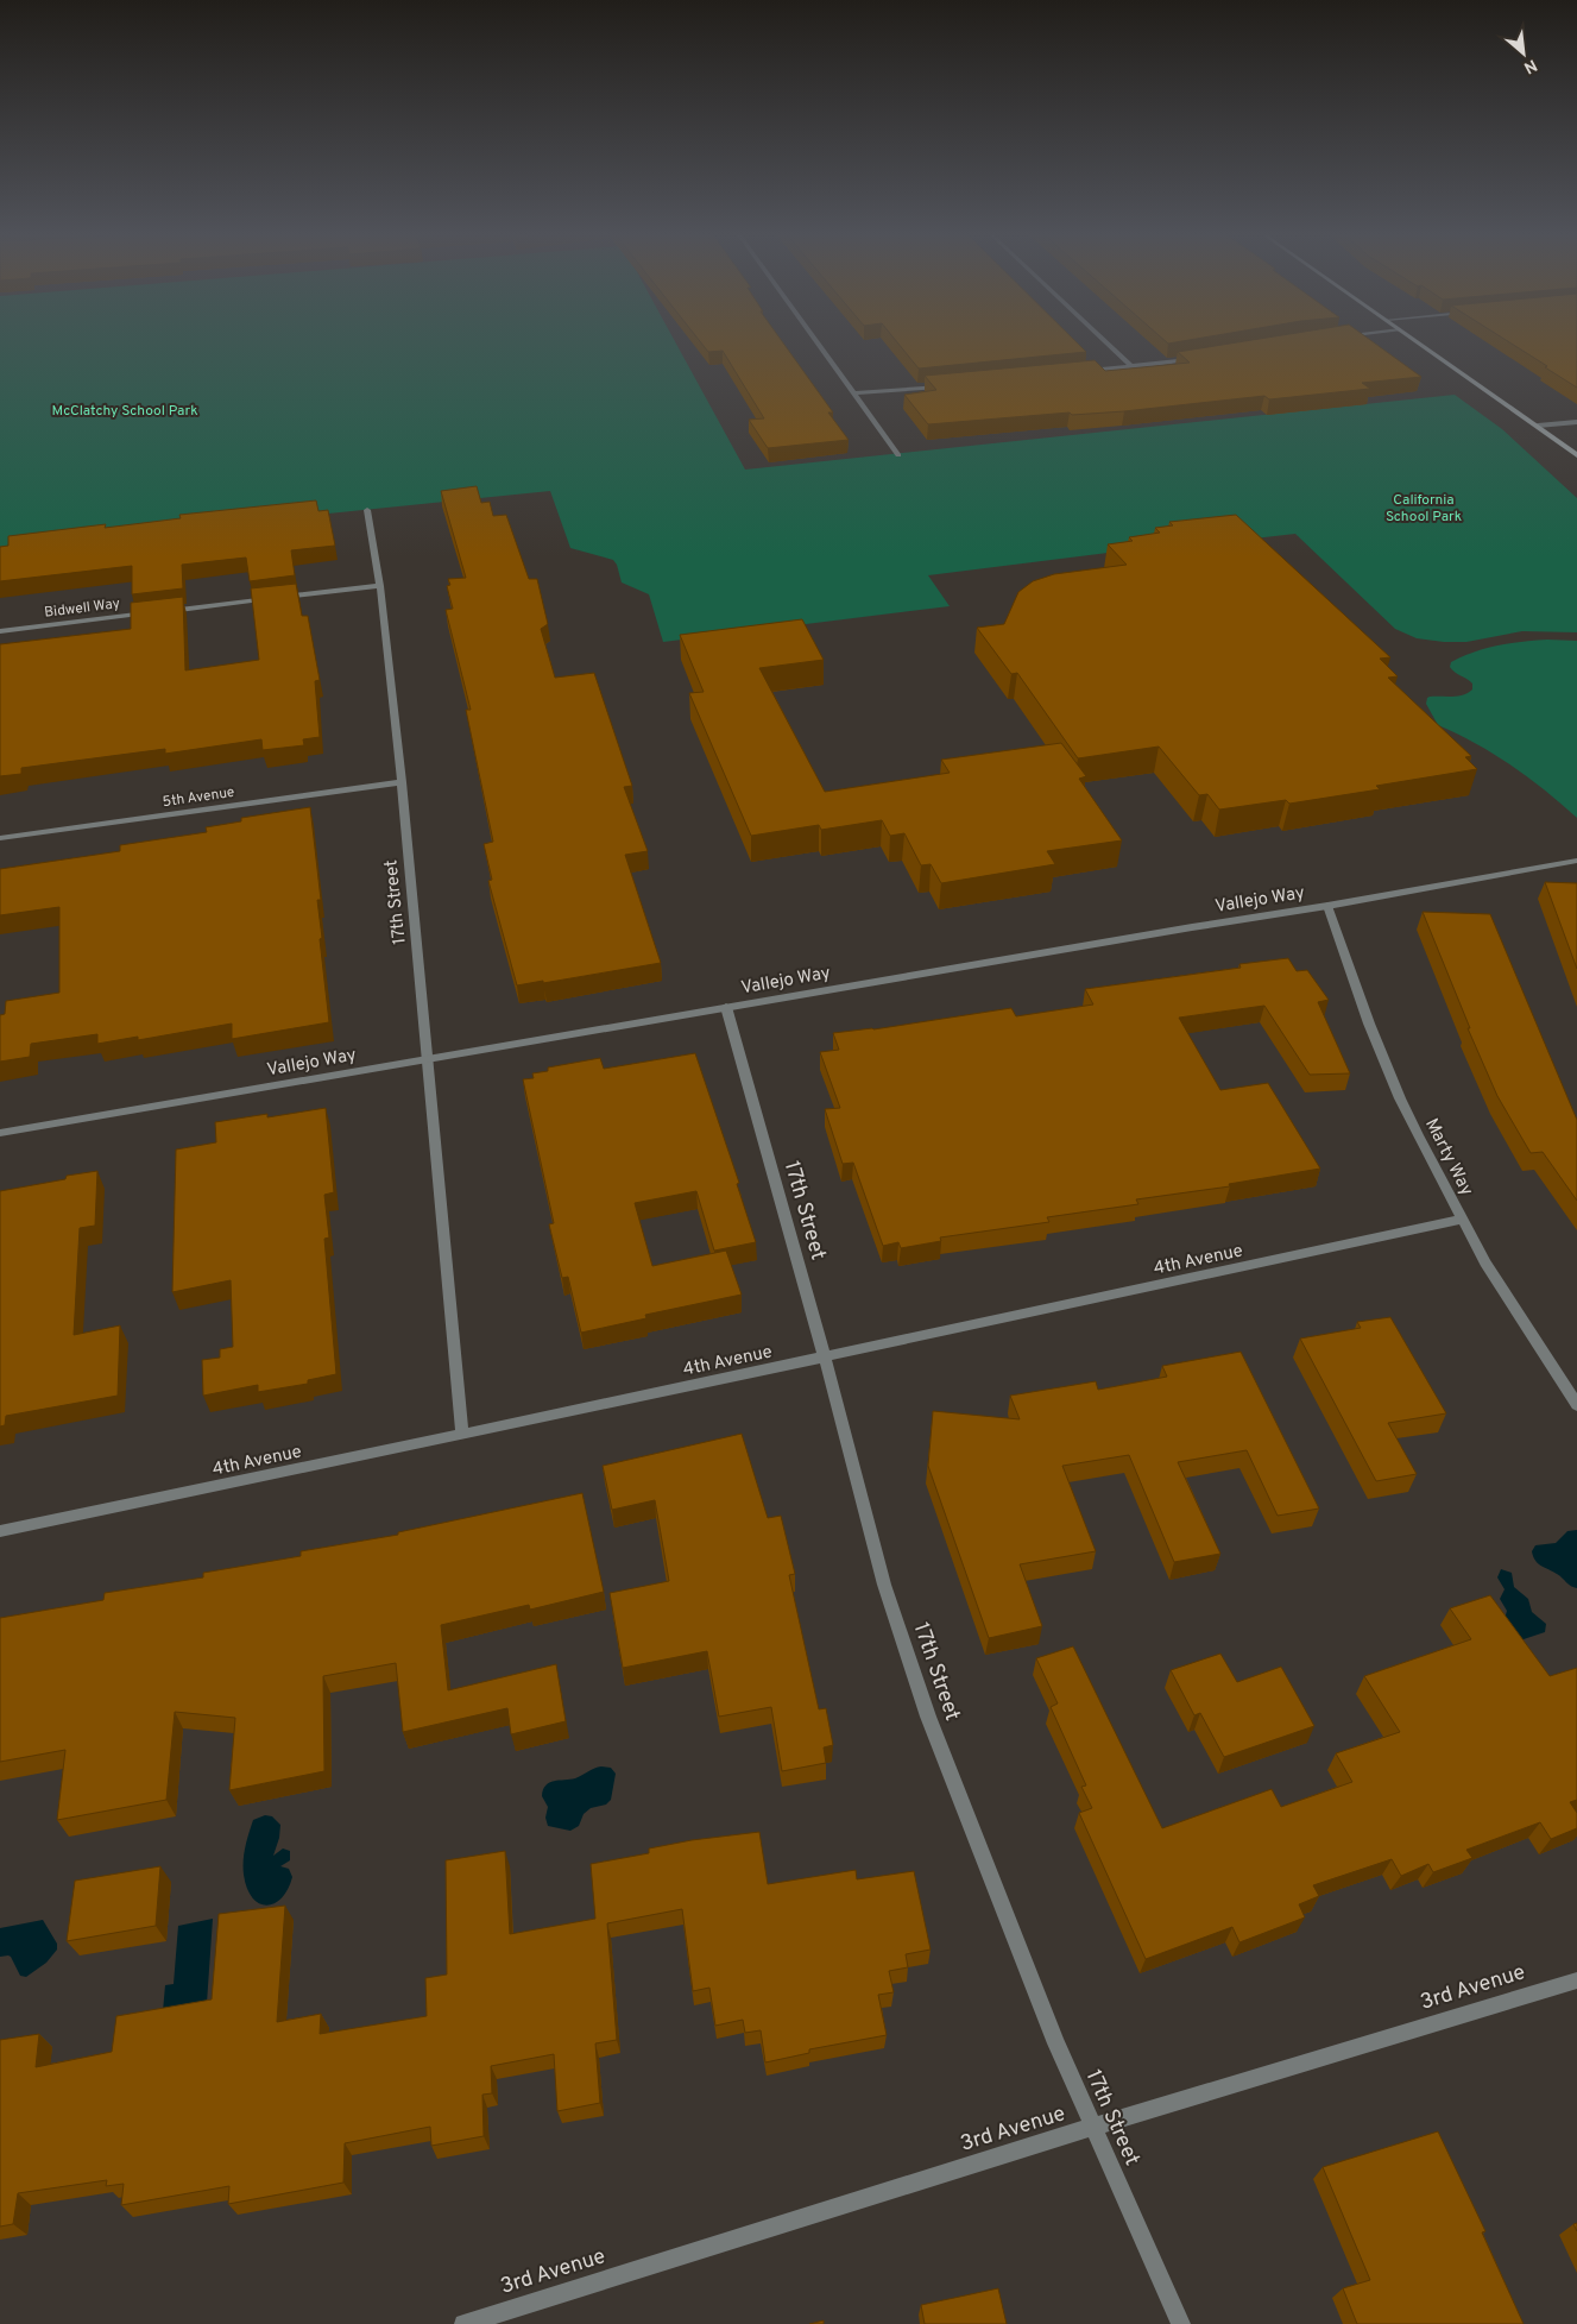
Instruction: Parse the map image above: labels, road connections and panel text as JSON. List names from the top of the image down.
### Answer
{
  "streets": {
    "street": [
      "Bidwell Way",
      "5th Avenue",
      "Vallejo Way",
      "17th Street",
      "Marty Way",
      "4th Avenue",
      "3rd Avenue"
    ]
  },
  "crossings": [
    ["5th Avenue", "17th Street"],
    ["Vallejo Way", "17th Street"],
    ["Vallejo Way", "Marty Way"],
    ["17th Street", "4th Avenue"],
    ["17th Street", "3rd Avenue"],
    ["Marty Way", "4th Avenue"]
  ],
  "parks": ["McClatchy School Park", "California School Park"],
  "north": "bottom right"
}
